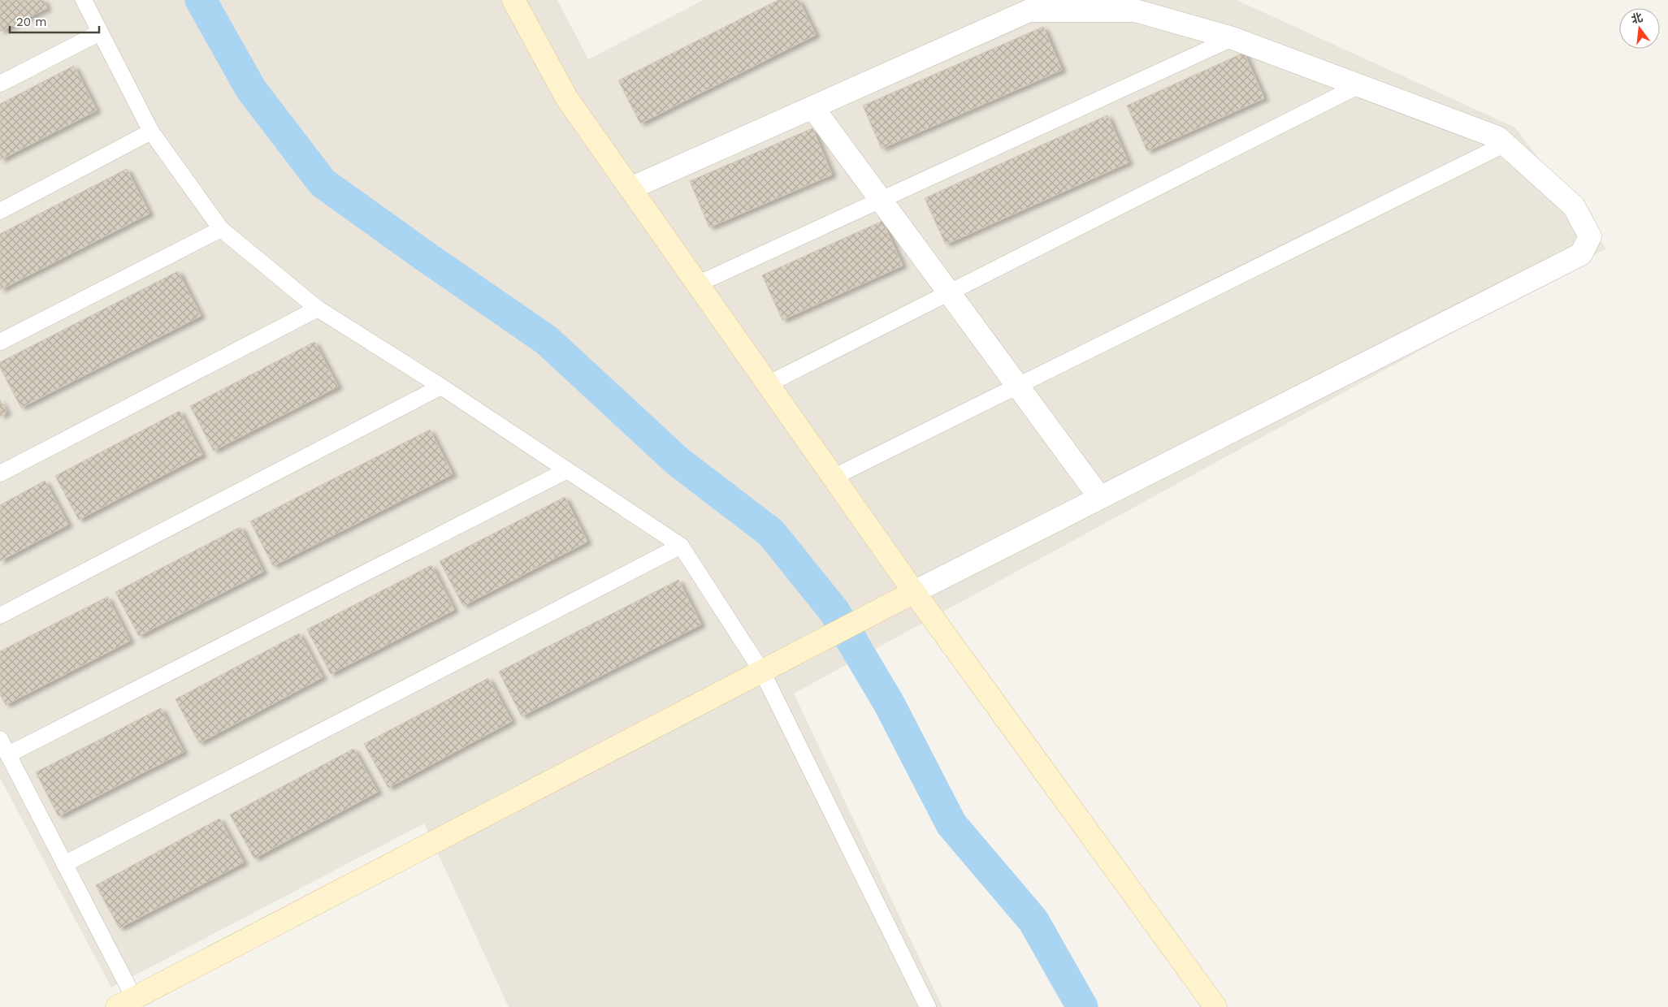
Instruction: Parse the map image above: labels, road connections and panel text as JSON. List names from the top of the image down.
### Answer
{
  "scale_bar": "20 m",
  "north": "top"
}
